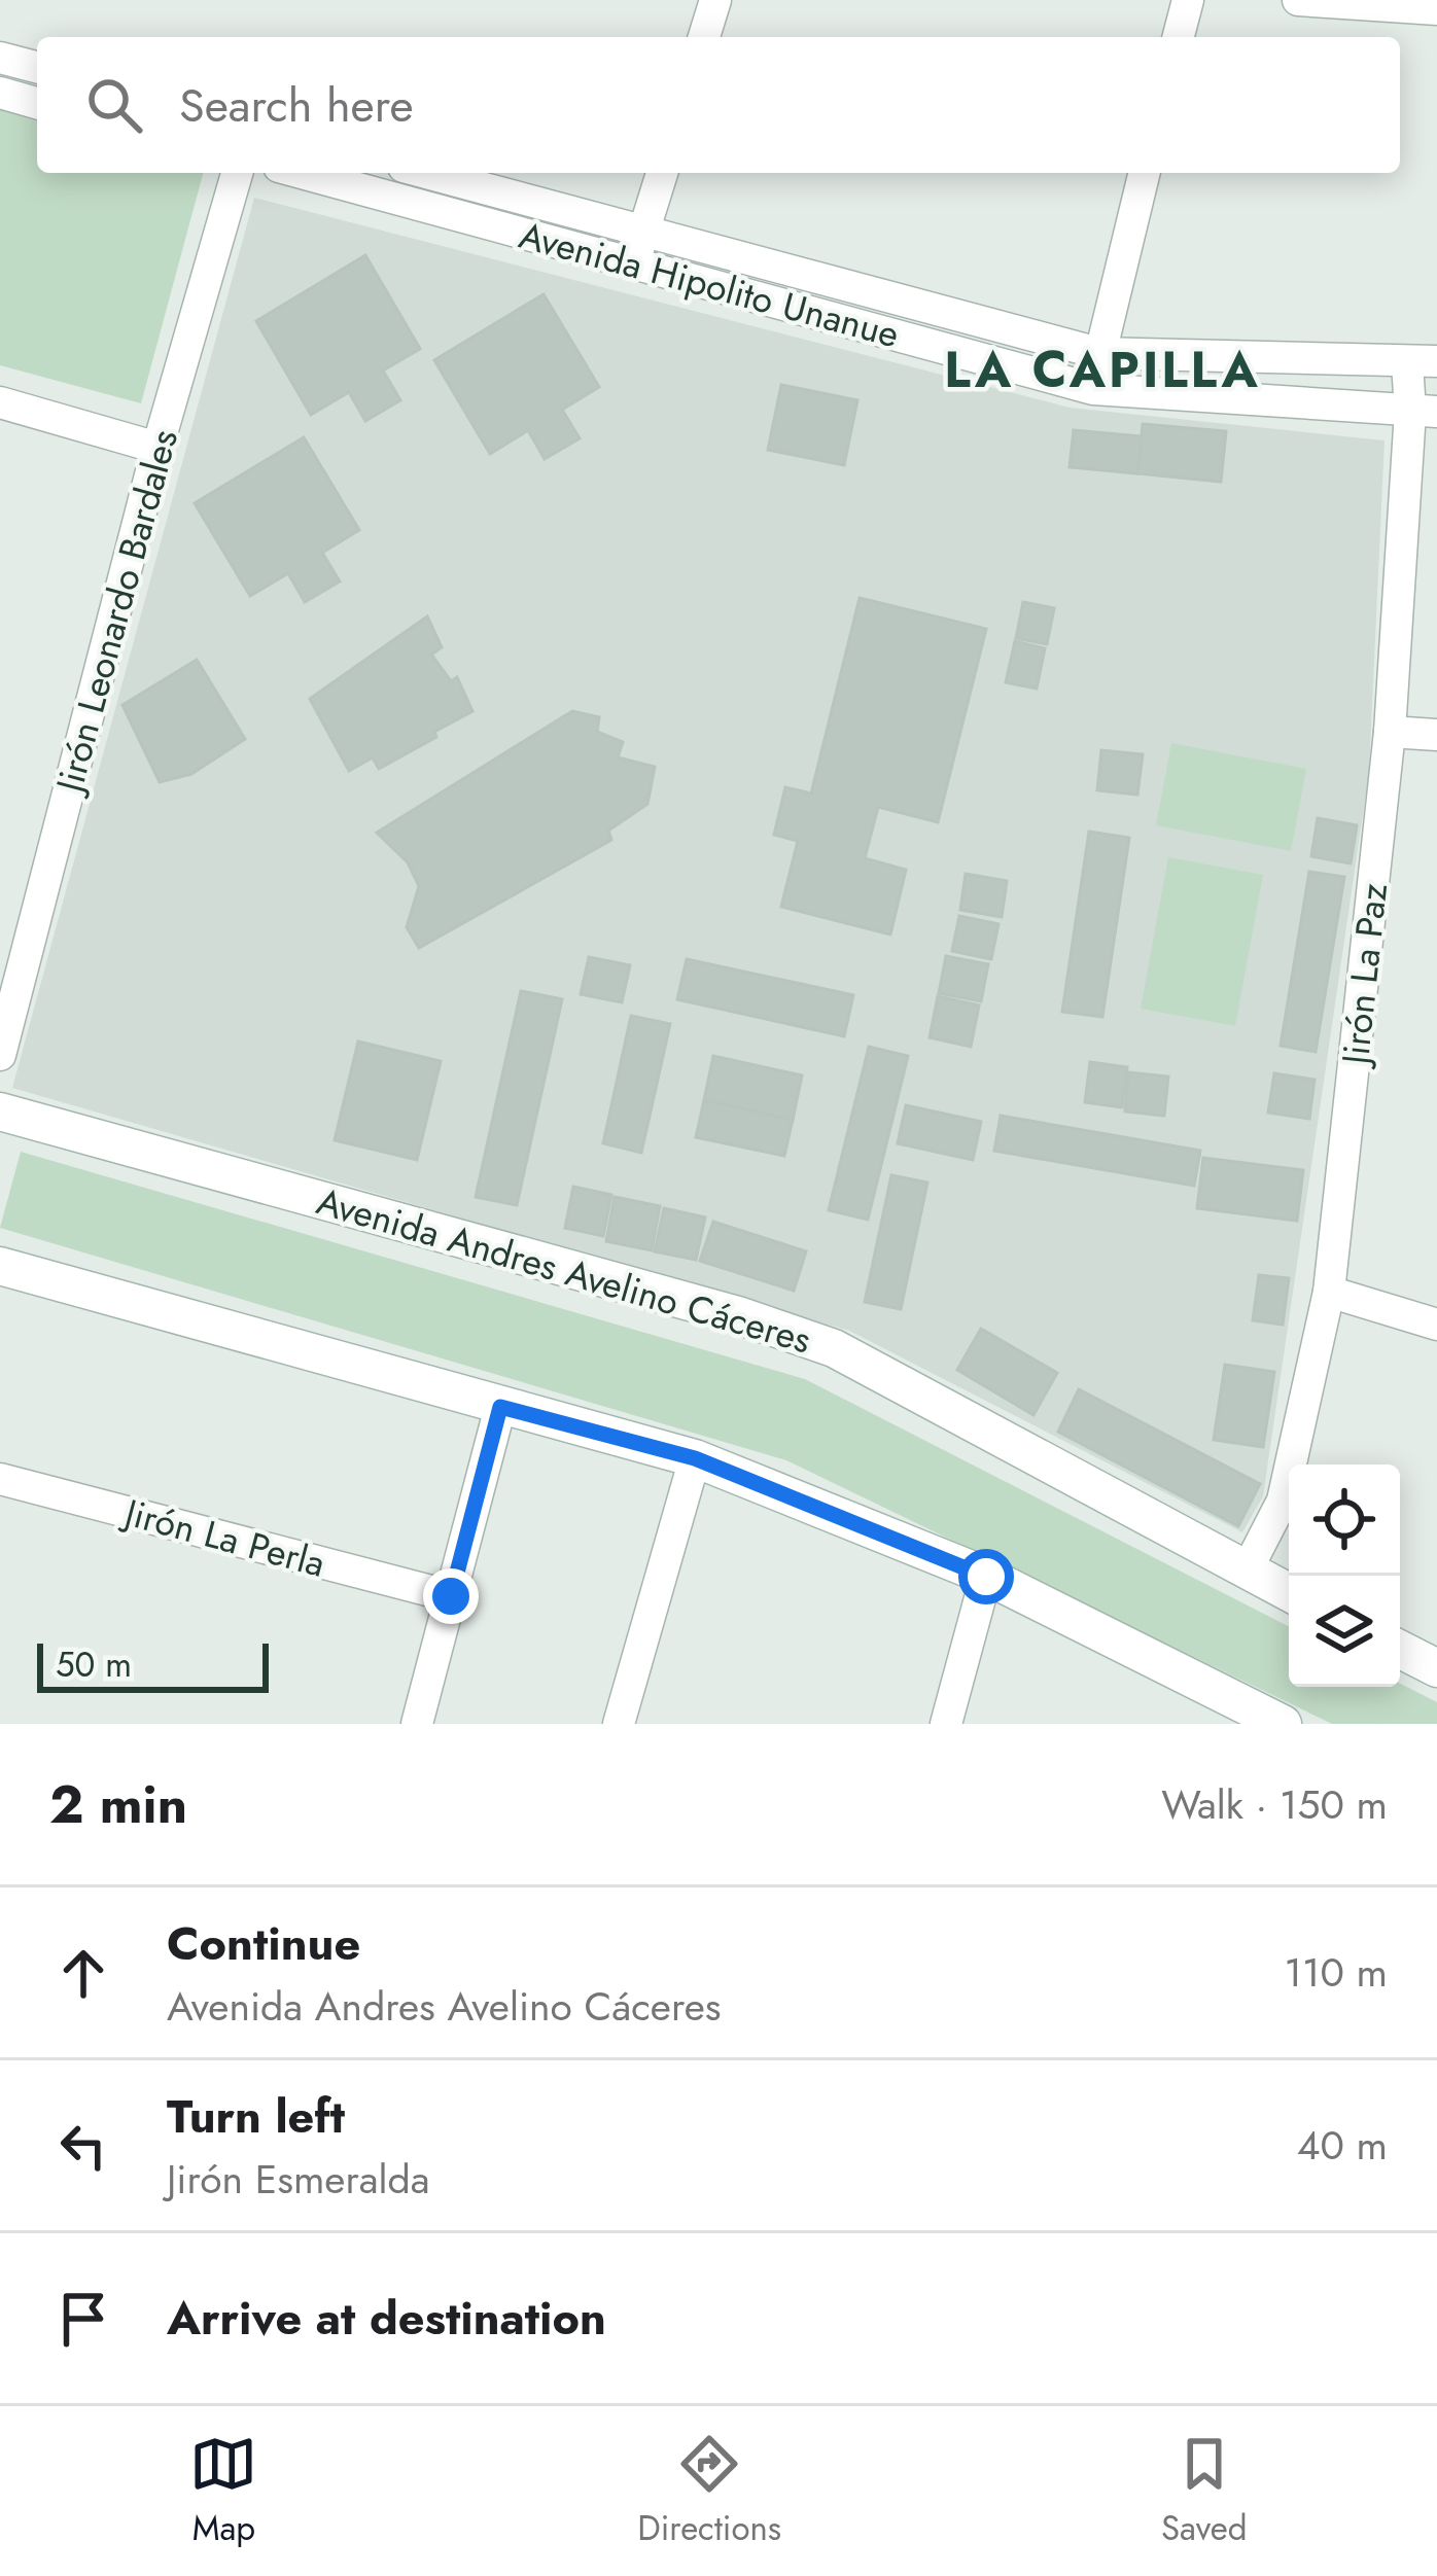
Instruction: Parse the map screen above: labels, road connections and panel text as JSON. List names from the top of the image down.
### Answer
{
  "streets": {
    "main road": ["Avenida Andres Avelino Cáceres"],
    "street": [
      "Avenida Hipolito Unanue",
      "Jirón Leonardo Bardales",
      "Jirón La Paz",
      "Jirón La Perla"
    ]
  },
  "crossings": [
    ["Avenida Hipolito Unanue", "Jirón La Paz"],
    ["Jirón La Paz", "Avenida Andres Avelino Cáceres"]
  ],
  "districts": ["LA CAPILLA"],
  "scale_bar": "50 m",
  "page": {
    "search": "Search here",
    "scale": "50 m",
    "heading": ["2 min", "Walk · 150 m"],
    "list": [
      ["Continue", "Avenida Andres Avelino Cáceres", "110 m"],
      ["Turn left", "Jirón Esmeralda", "40 m"],
      "Arrive at destination"
    ],
    "nav": ["Map", "Directions", "Saved"]
  }
}
